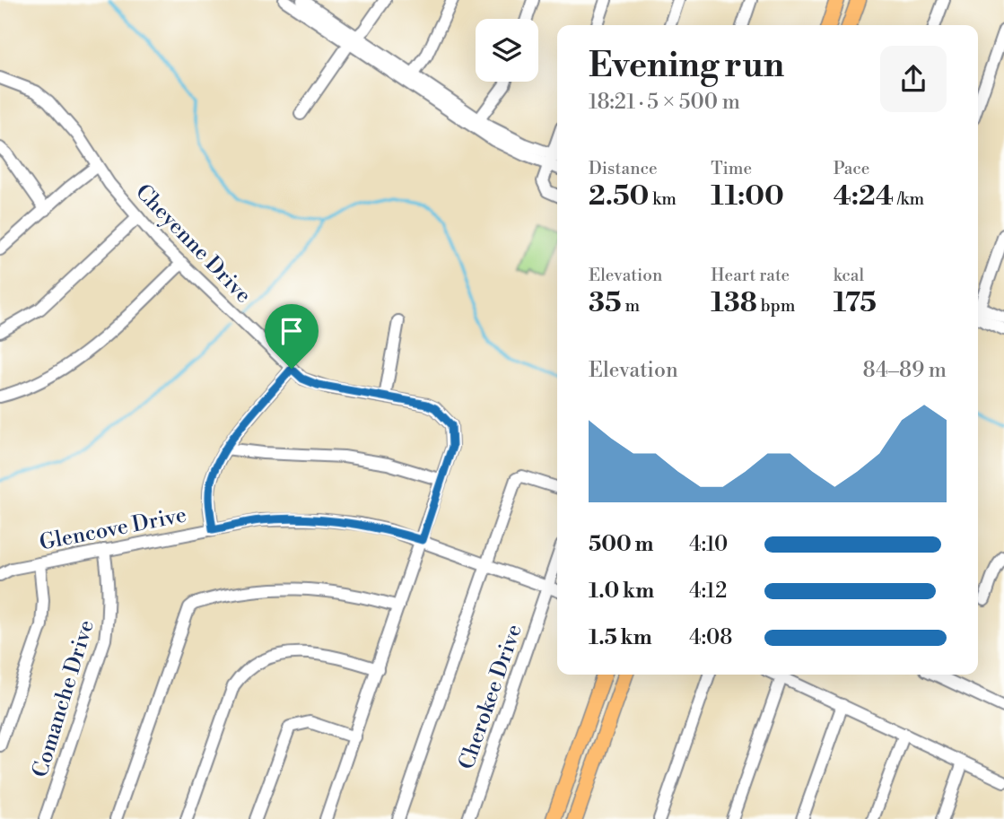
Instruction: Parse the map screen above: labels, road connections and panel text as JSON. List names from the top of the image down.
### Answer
{
  "streets": {
    "street": [
      "Cheyenne Drive",
      "Glencove Drive",
      "Cherokee Drive",
      "Comanche Drive"
    ]
  },
  "crossings": [
    ["Cheyenne Drive", "Glencove Drive"],
    ["Glencove Drive", "Cherokee Drive"],
    ["Glencove Drive", "Comanche Drive"]
  ],
  "page": {
    "heading": ["Evening run", "18:21 · 5 × 500 m"],
    "stats": [
      ["Distance", "2.50 km"],
      ["Time", "11:00"],
      ["Pace", "4:24 /km"],
      ["Elevation", "35 m"],
      ["Heart rate", "138 bpm"],
      ["kcal", "175"]
    ],
    "chart": ["Elevation", "84–89 m"],
    "list": [
      {
        "name": "500 m",
        "note": "4:10"
      },
      {
        "name": "1.0 km",
        "note": "4:12"
      },
      {
        "name": "1.5 km",
        "note": "4:08"
      }
    ]
  }
}
